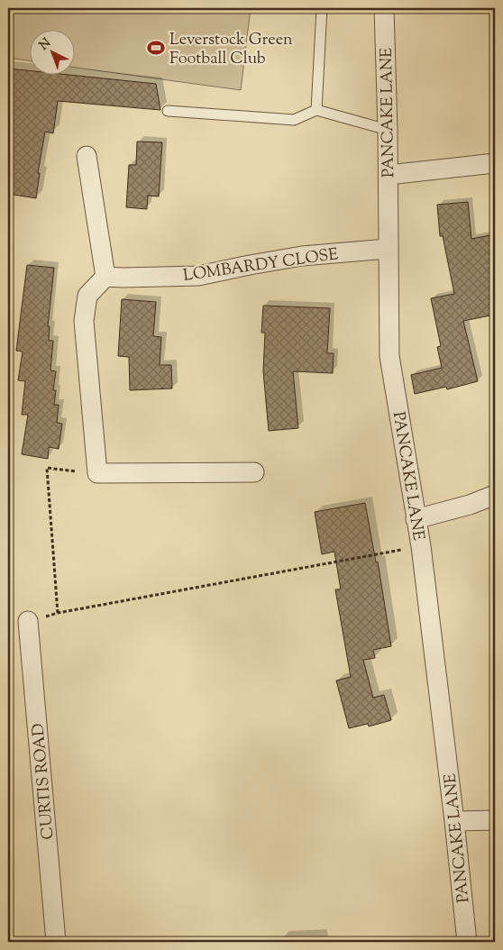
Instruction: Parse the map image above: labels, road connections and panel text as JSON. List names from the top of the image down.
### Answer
{
  "streets": {
    "street": ["PANCAKE LANE", "LOMBARDY CLOSE", "CURTIS ROAD"]
  },
  "crossings": [
    ["PANCAKE LANE", "LOMBARDY CLOSE"]
  ],
  "places": {
    "sports": ["Leverstock Green Football Club"]
  },
  "north": "top left"
}
